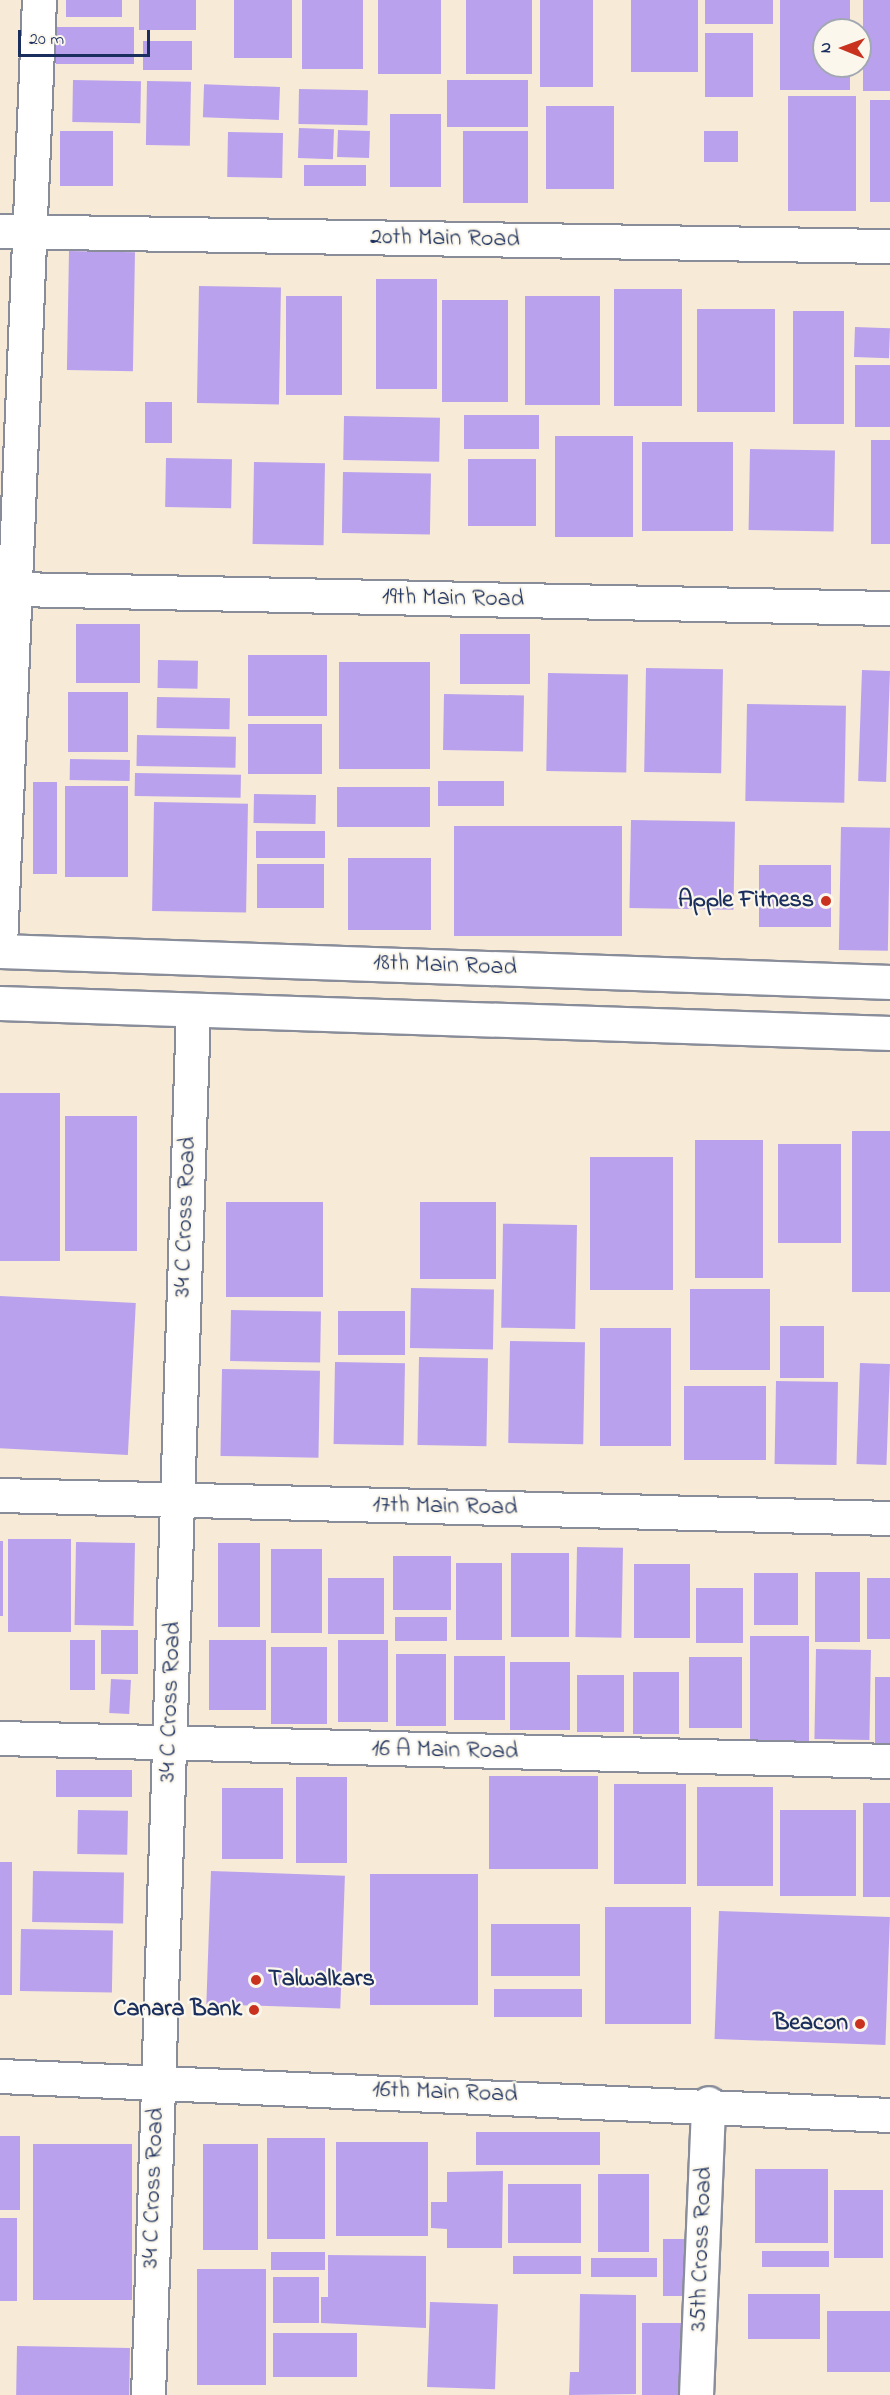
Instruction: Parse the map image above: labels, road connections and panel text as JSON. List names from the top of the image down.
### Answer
{
  "streets": {
    "street": [
      "20th Main Road",
      "19th Main Road",
      "18th Main Road",
      "34 C Cross Road",
      "17th Main Road",
      "16 A Main Road",
      "16th Main Road",
      "35th Cross Road"
    ]
  },
  "crossings": [
    ["34 C Cross Road", "17th Main Road"],
    ["34 C Cross Road", "16 A Main Road"],
    ["34 C Cross Road", "16th Main Road"],
    ["16th Main Road", "35th Cross Road"]
  ],
  "places": [
    "Apple Fitness",
    "Talwalkars",
    "Canara Bank",
    "Beacon"
  ],
  "scale_bar": "20 m",
  "north": "left"
}
